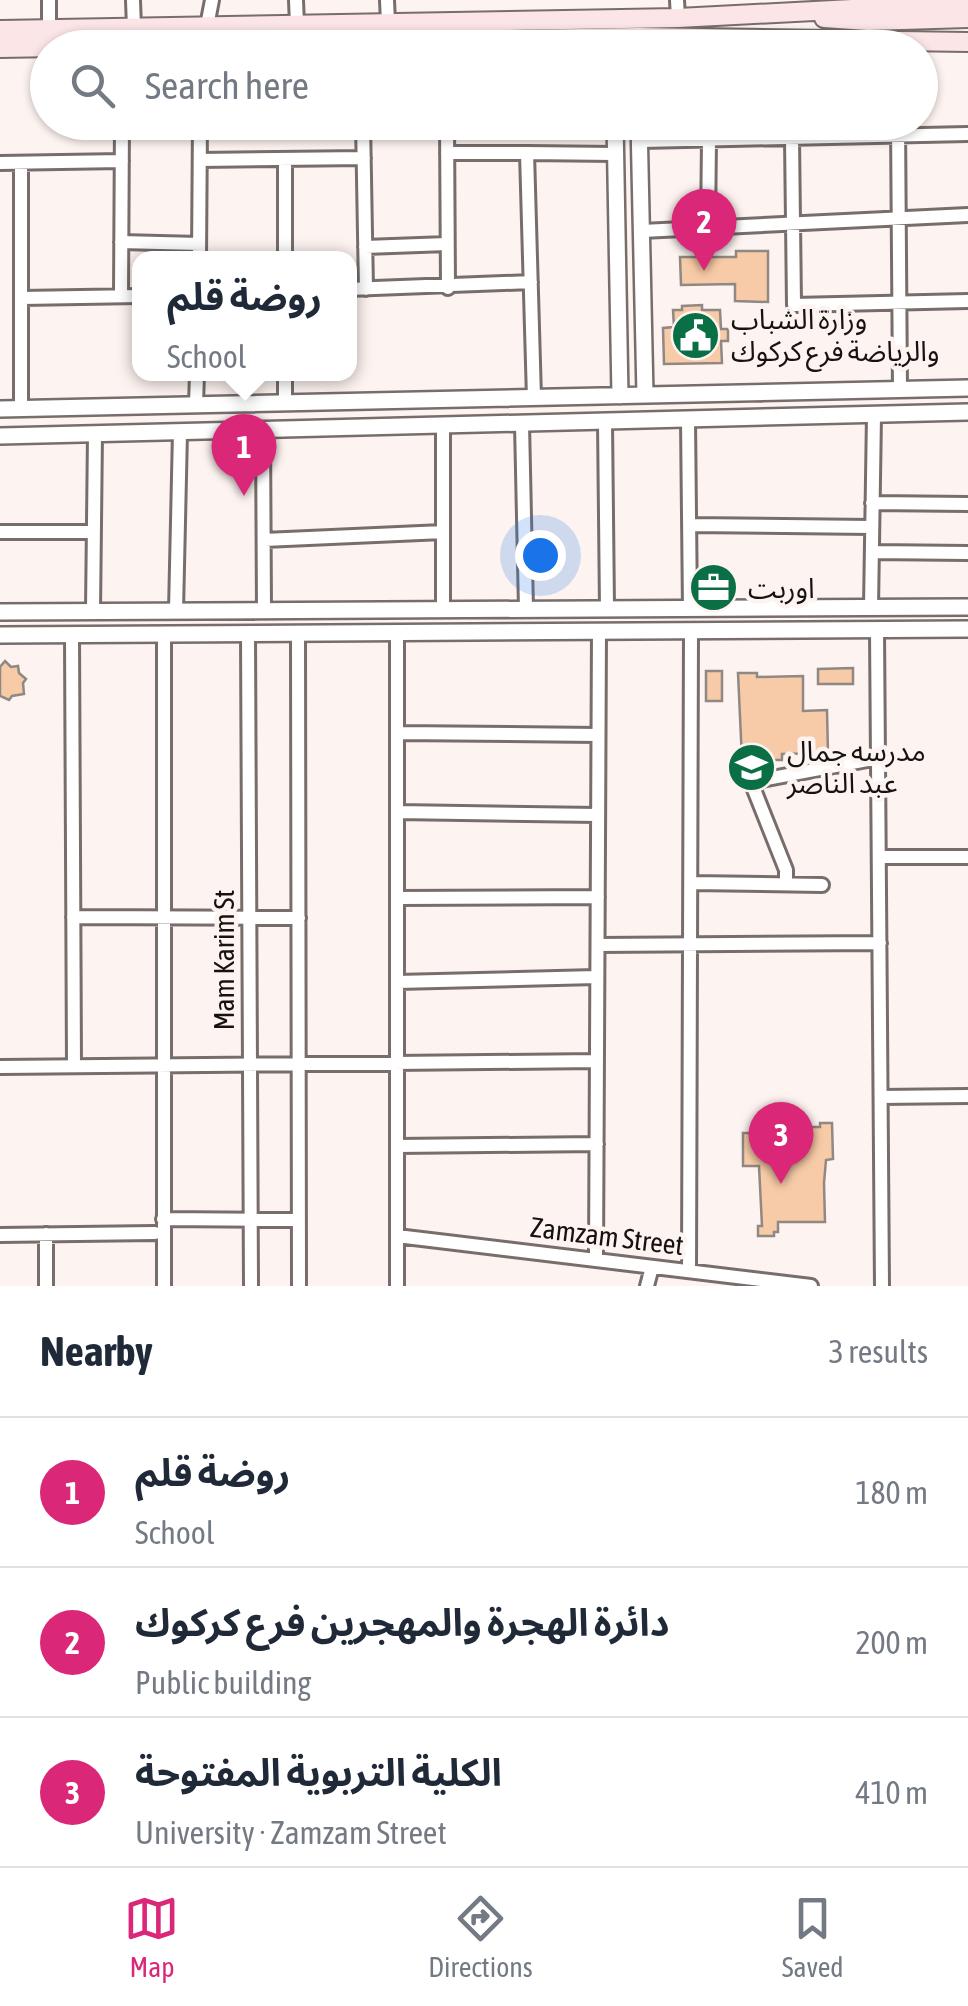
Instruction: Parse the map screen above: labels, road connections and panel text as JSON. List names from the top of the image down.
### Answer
{
  "streets": {
    "street": ["Mam Karim St", "Zamzam Street"]
  },
  "places": {
    "public building": ["وزارة الشباب والرياضة فرع كركوك"],
    "office": ["اوربت"],
    "school or university": ["مدرسه جمال عبد الناصر"]
  },
  "page": {
    "search": "Search here",
    "pins": ["2", "1", "3"],
    "popup": ["روضة قلم", "School"],
    "heading": ["Nearby", "3 results"],
    "list": [
      {
        "mark": "1",
        "name": "روضة قلم",
        "note": "School",
        "value": "180 m"
      },
      {
        "mark": "2",
        "name": "دائرة الهجرة والمهجرين فرع كركوك",
        "note": "Public building",
        "value": "200 m"
      },
      {
        "mark": "3",
        "name": "الكلية التربوية المفتوحة",
        "note": "University · Zamzam Street",
        "value": "410 m"
      }
    ],
    "nav": ["Map", "Directions", "Saved"]
  }
}
